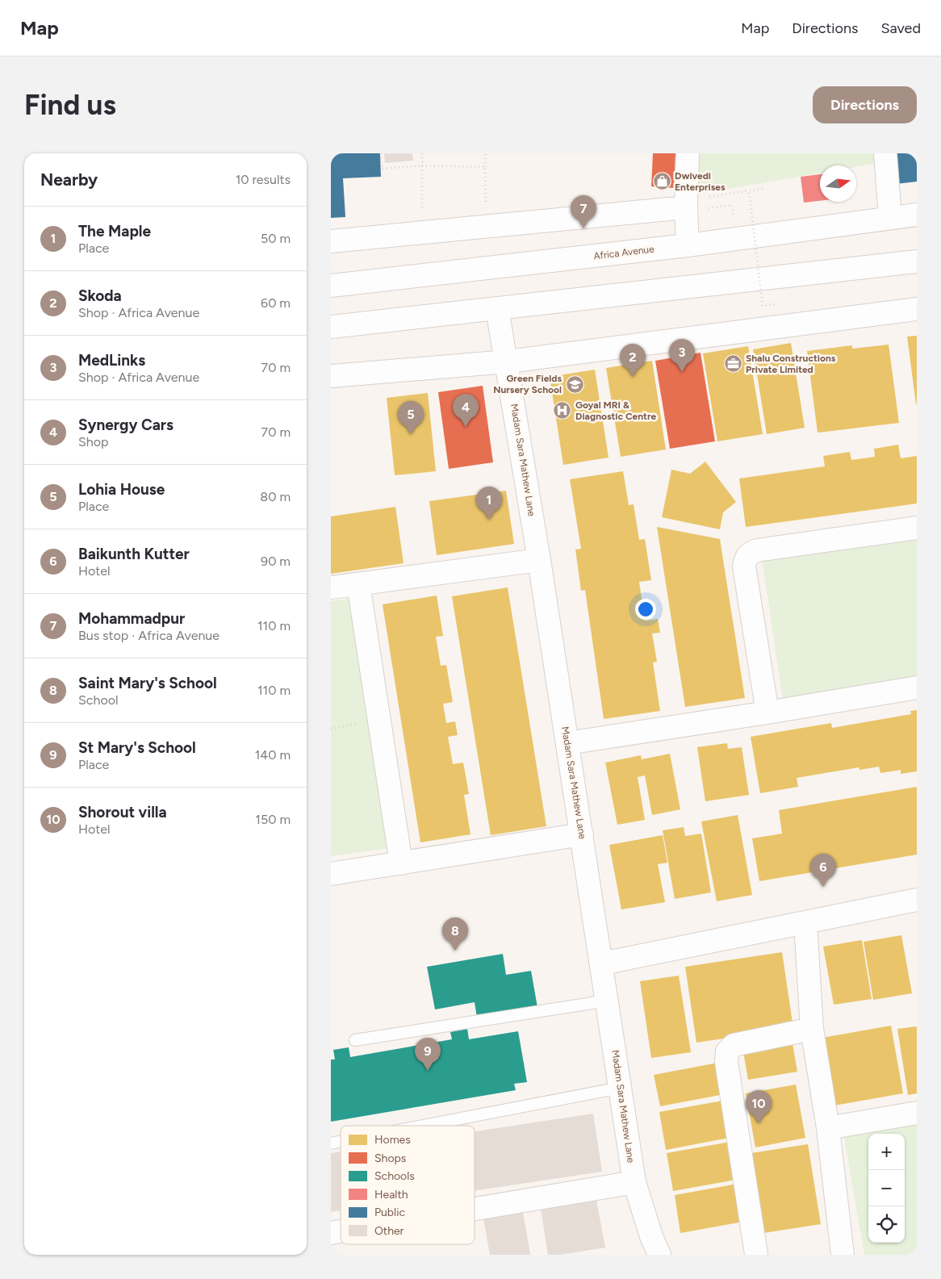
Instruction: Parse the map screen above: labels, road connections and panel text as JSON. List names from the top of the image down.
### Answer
{
  "streets": {
    "street": ["Africa Avenue", "Madam Sara Mathew Lane"]
  },
  "places": {
    "shop": ["Dwivedi Enterprises"],
    "office": ["Shalu Constructions Private Limited"],
    "school or university": ["Green Fields Nursery School"],
    "hospital": ["Goyal MRI & Diagnostic Centre"]
  },
  "legend": [
    "Homes",
    "Shops",
    "Schools",
    "Health",
    "Public",
    "Other"
  ],
  "north": "right",
  "page": {
    "header": "Map",
    "nav": ["Map", "Directions", "Saved"],
    "buttons": "Directions",
    "title": "Find us",
    "heading": ["Nearby", "10 results"],
    "pins": [
      "7",
      "3",
      "2",
      "4",
      "5",
      "1",
      "6",
      "8",
      "9",
      "10"
    ],
    "list": [
      {
        "mark": "1",
        "name": "The Maple",
        "note": "Place",
        "value": "50 m"
      },
      {
        "mark": "2",
        "name": "Skoda",
        "note": "Shop · Africa Avenue",
        "value": "60 m"
      },
      {
        "mark": "3",
        "name": "MedLinks",
        "note": "Shop · Africa Avenue",
        "value": "70 m"
      },
      {
        "mark": "4",
        "name": "Synergy Cars",
        "note": "Shop",
        "value": "70 m"
      },
      {
        "mark": "5",
        "name": "Lohia House",
        "note": "Place",
        "value": "80 m"
      },
      {
        "mark": "6",
        "name": "Baikunth Kutter",
        "note": "Hotel",
        "value": "90 m"
      },
      {
        "mark": "7",
        "name": "Mohammadpur",
        "note": "Bus stop · Africa Avenue",
        "value": "110 m"
      },
      {
        "mark": "8",
        "name": "Saint Mary's School",
        "note": "School",
        "value": "110 m"
      },
      {
        "mark": "9",
        "name": "St Mary's School",
        "note": "Place",
        "value": "140 m"
      },
      {
        "mark": "10",
        "name": "Shorout villa",
        "note": "Hotel",
        "value": "150 m"
      }
    ],
    "map_buttons": ["+", "−"]
  }
}
